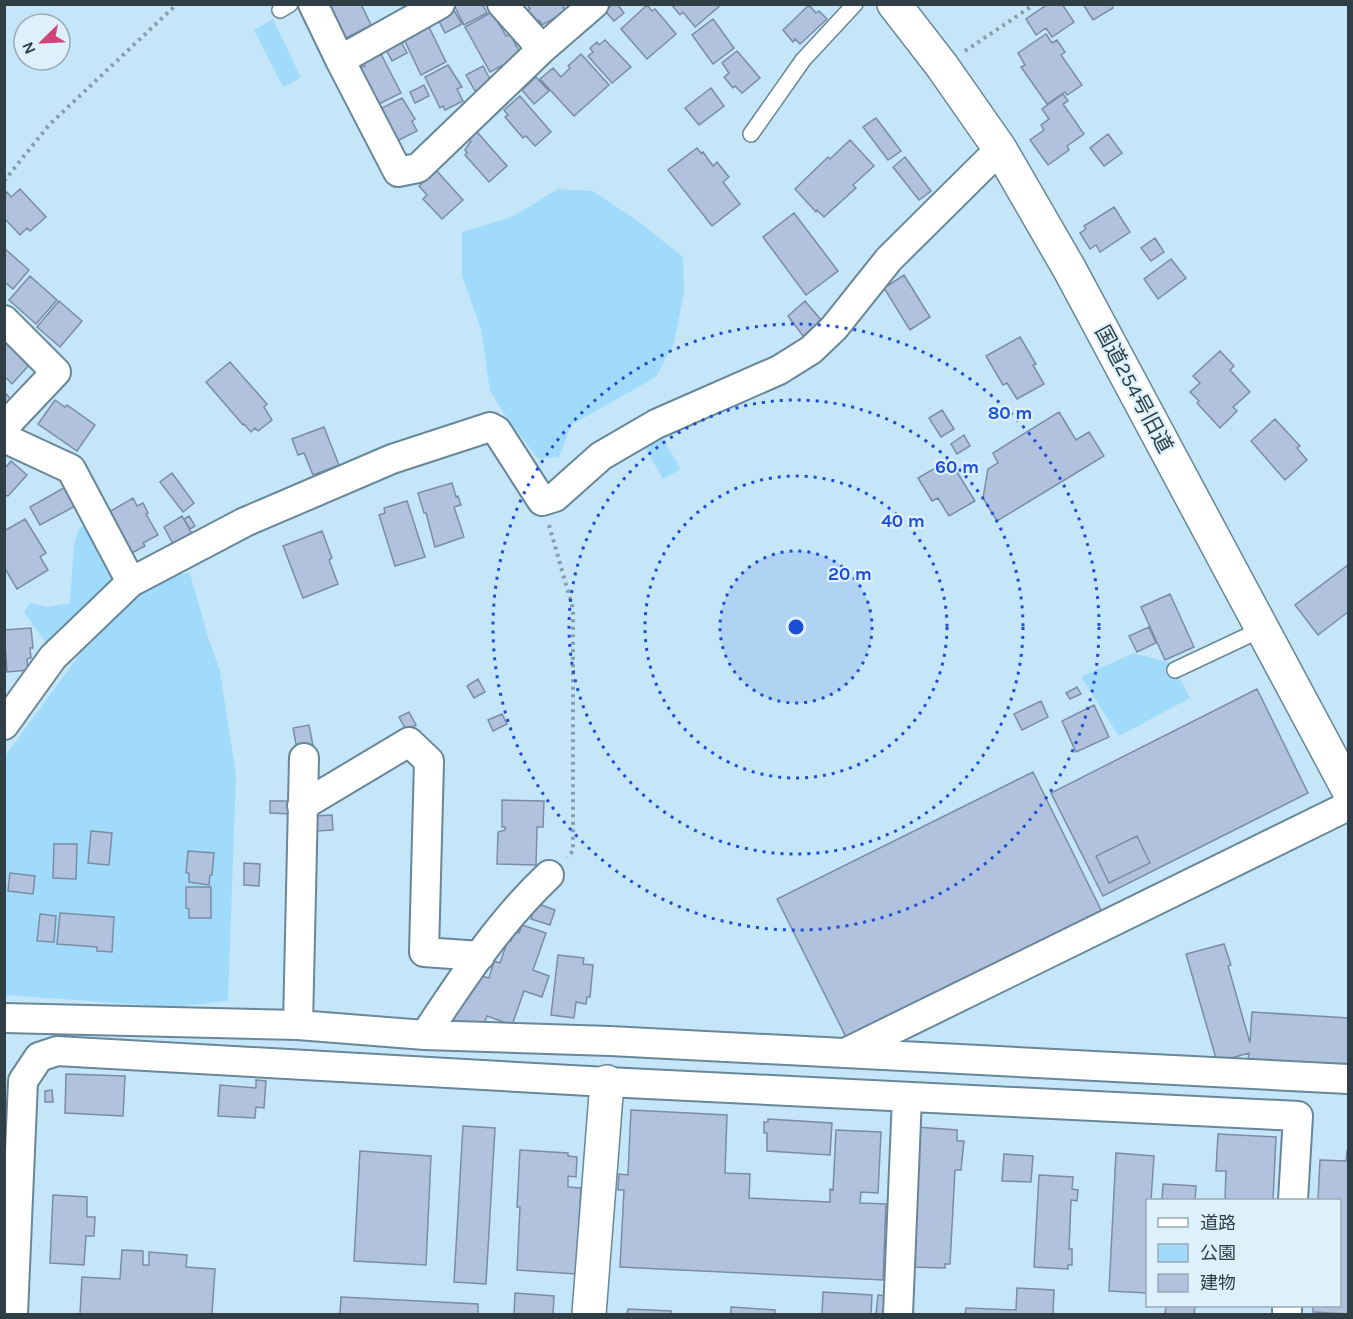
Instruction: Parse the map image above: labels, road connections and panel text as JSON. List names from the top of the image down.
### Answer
{
  "streets": {
    "street": ["国道254号旧道"]
  },
  "legend": ["道路", "公園", "建物"],
  "north": "bottom left",
  "rings": [
    "80 m",
    "60 m",
    "40 m",
    "20 m"
  ]
}
